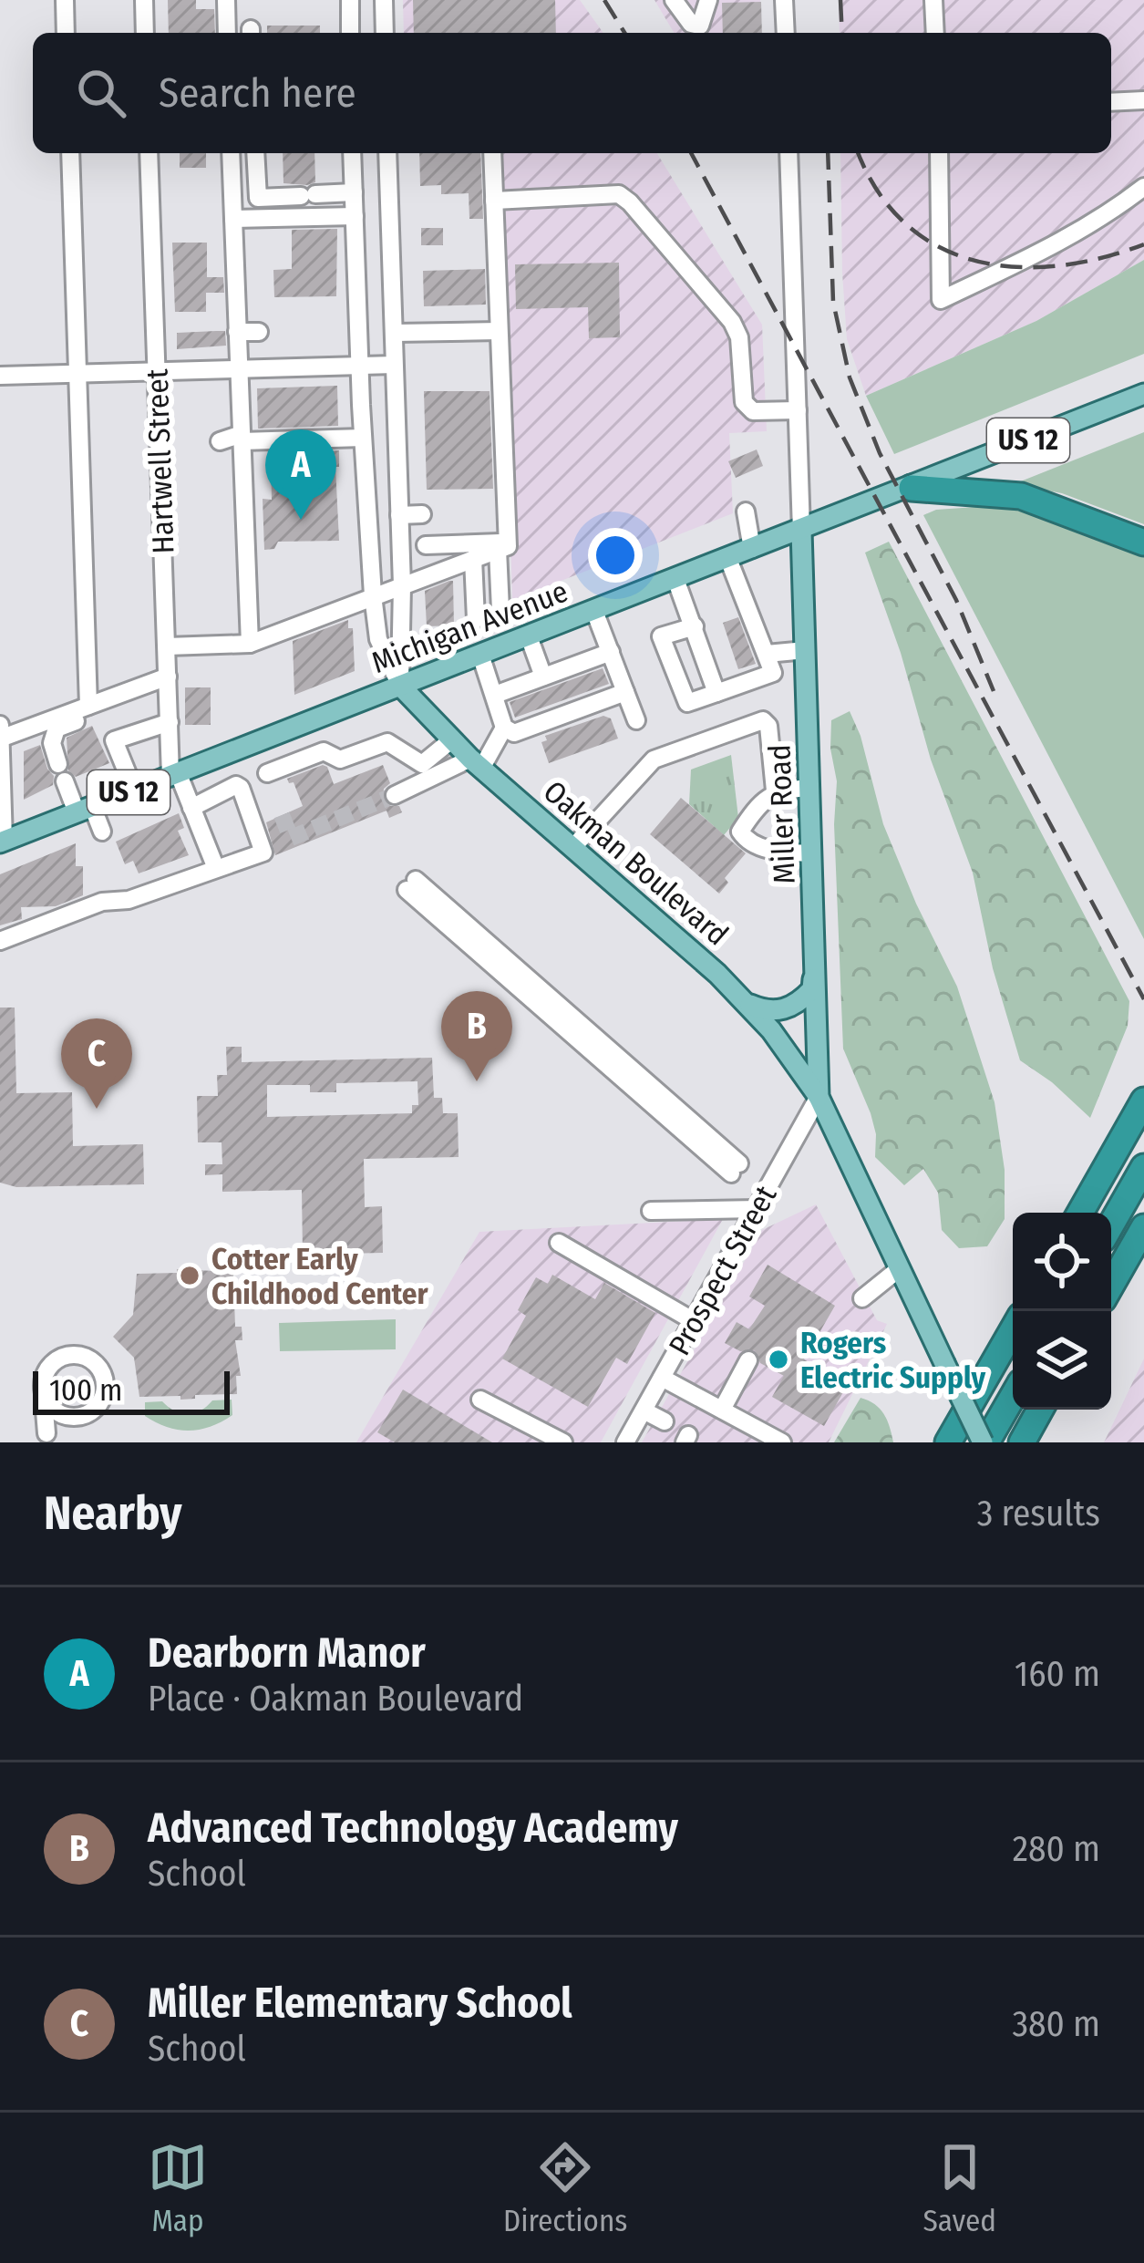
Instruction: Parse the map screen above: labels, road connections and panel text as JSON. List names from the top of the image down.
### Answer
{
  "streets": {
    "main road": [
      "US 12",
      "Michigan Avenue",
      "Miller Road",
      "Oakman Boulevard"
    ],
    "street": ["Hartwell Street", "Prospect Street"]
  },
  "crossings": [
    ["Hartwell Street", "Michigan Avenue"],
    ["Michigan Avenue", "Miller Road"],
    ["Michigan Avenue", "Oakman Boulevard"],
    ["Miller Road", "Oakman Boulevard"],
    ["Miller Road", "Prospect Street"],
    ["Oakman Boulevard", "Prospect Street"]
  ],
  "places": ["Cotter Early Childhood Center", "Rogers Electric Supply"],
  "scale_bar": "100 m",
  "page": {
    "search": "Search here",
    "pins": ["A", "B", "C"],
    "scale": "100 m",
    "heading": ["Nearby", "3 results"],
    "list": [
      {
        "mark": "A",
        "name": "Dearborn Manor",
        "note": "Place · Oakman Boulevard",
        "value": "160 m"
      },
      {
        "mark": "B",
        "name": "Advanced Technology Academy",
        "note": "School",
        "value": "280 m"
      },
      {
        "mark": "C",
        "name": "Miller Elementary School",
        "note": "School",
        "value": "380 m"
      }
    ],
    "nav": ["Map", "Directions", "Saved"]
  }
}
